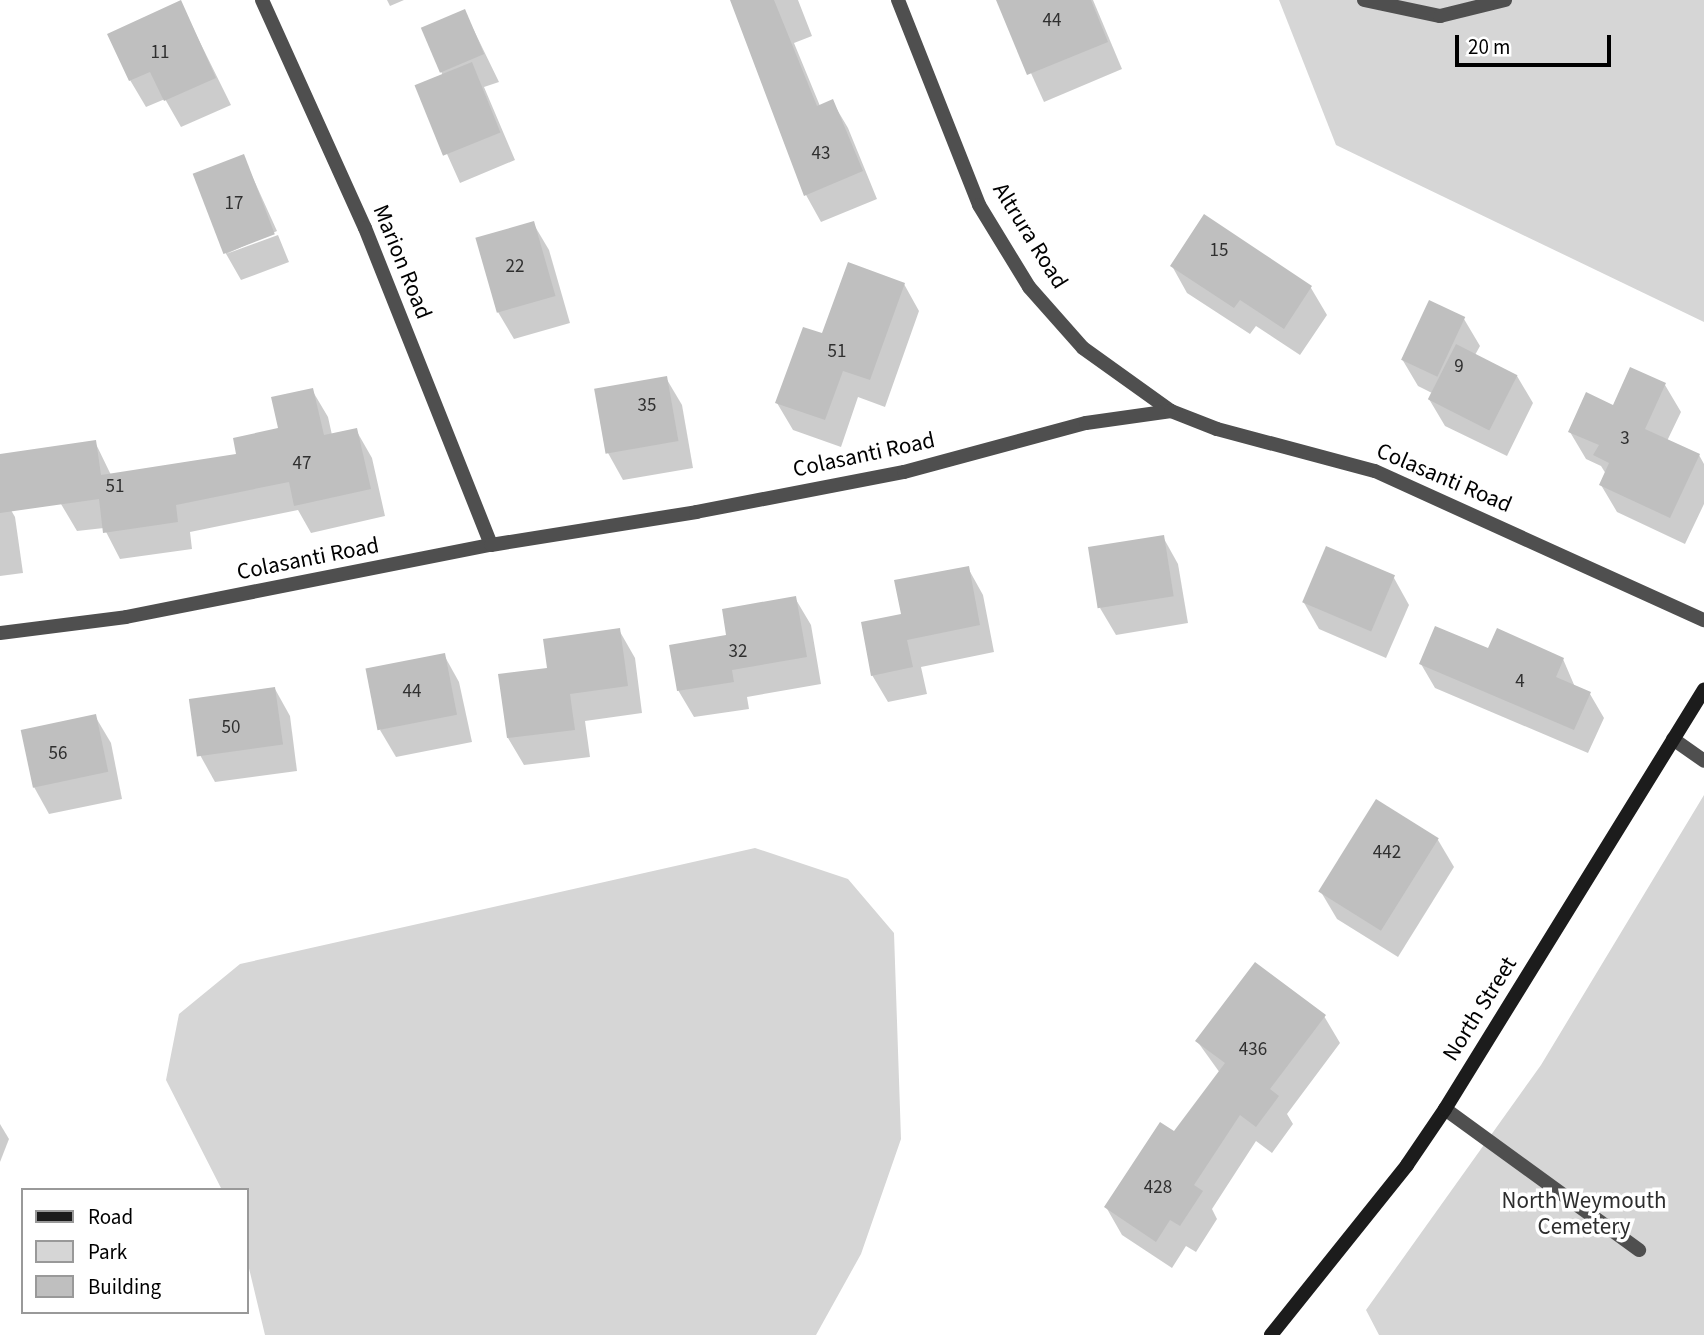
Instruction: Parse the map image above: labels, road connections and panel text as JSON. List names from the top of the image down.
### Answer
{
  "streets": {
    "street": [
      "Altrura Road",
      "Marion Road",
      "Colasanti Road",
      "North Street"
    ]
  },
  "crossings": [
    ["Altrura Road", "Colasanti Road"],
    ["Marion Road", "Colasanti Road"]
  ],
  "parks": ["North Weymouth Cemetery"],
  "house_numbers": [
    "44",
    "11",
    "43",
    "17",
    "15",
    "22",
    "51",
    "9",
    "35",
    "3",
    "47",
    "51",
    "32",
    "4",
    "44",
    "50",
    "56",
    "442",
    "436",
    "428"
  ],
  "legend": ["Road", "Park", "Building"],
  "scale_bar": "20 m"
}
